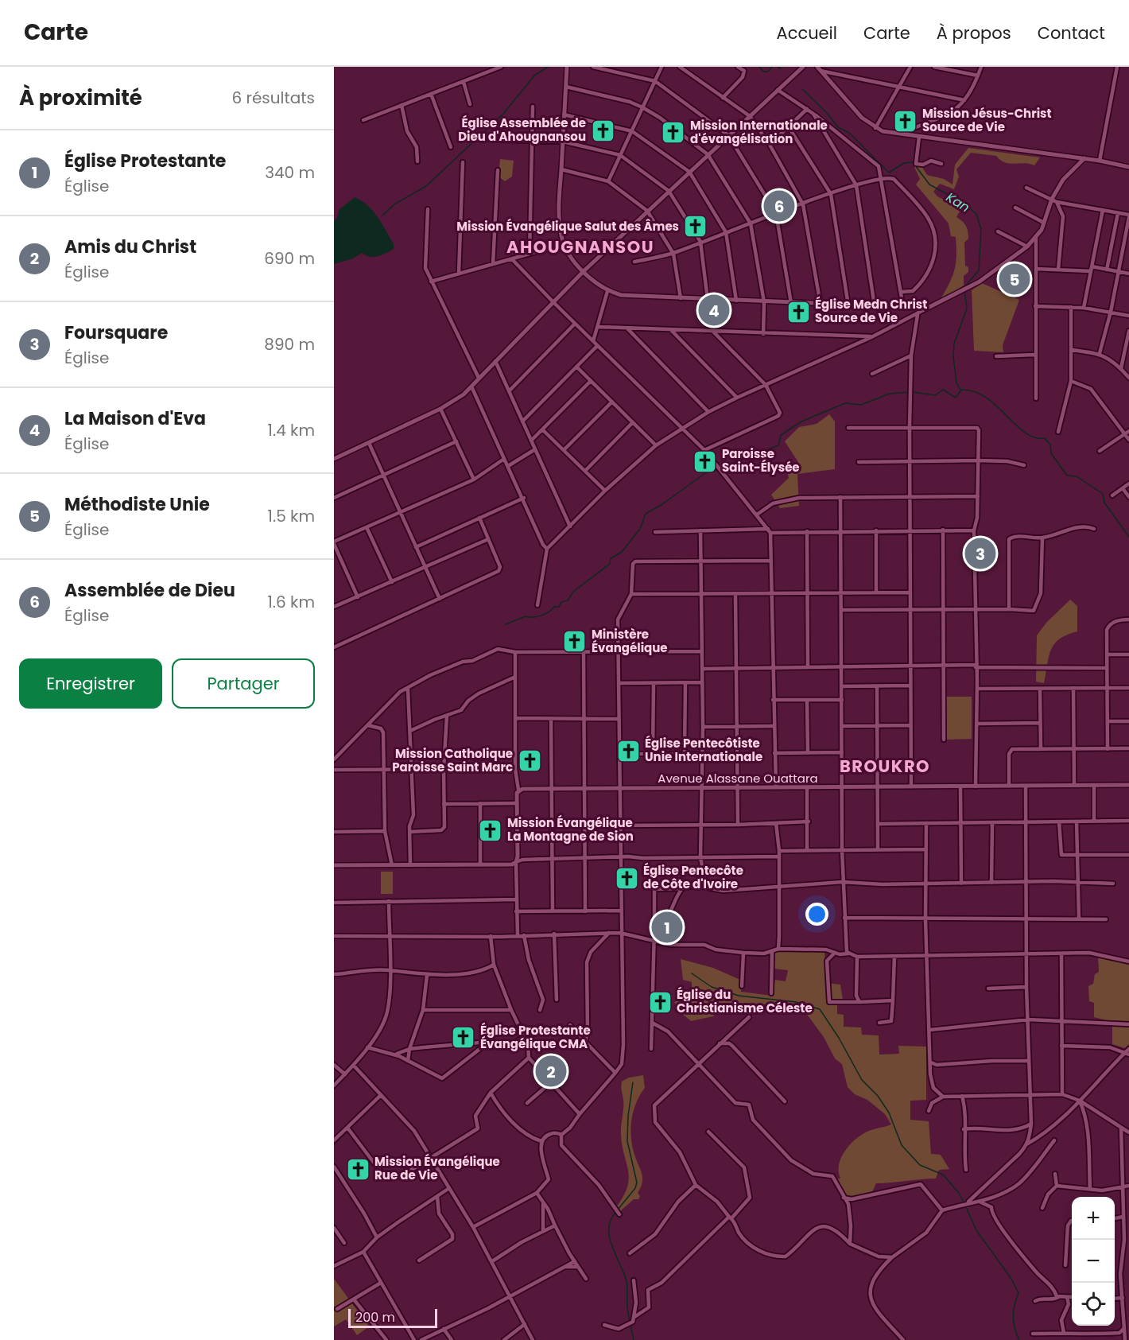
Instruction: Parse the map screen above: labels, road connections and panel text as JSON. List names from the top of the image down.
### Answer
{
  "streets": {
    "street": ["Avenue Alassane Ouattara"]
  },
  "districts": ["AHOUGNANSOU", "BROUKRO"],
  "water": ["Kan"],
  "places": {
    "church": [
      "Mission Jésus-Christ Source de Vie",
      "Église Assemblée de Dieu d'Ahougnansou",
      "Mission Internationale d'évangélisation",
      "Mission Évangélique Salut des Âmes",
      "Église Medn Christ Source de Vie",
      "Paroisse Saint-Élysée",
      "Ministère Évangélique",
      "Église Pentecôtiste Unie Internationale",
      "Mission Catholique Paroisse Saint Marc",
      "Mission Évangélique La Montagne de Sion",
      "Église Pentecôte de Côte d'Ivoire",
      "Église du Christianisme Céleste",
      "Église Protestante Évangélique CMA",
      "Mission Évangélique Rue de Vie"
    ]
  },
  "scale_bar": "200 m",
  "page": {
    "header": "Carte",
    "nav": [
      "Accueil",
      "Carte",
      "À propos",
      "Contact"
    ],
    "heading": ["À proximité", "6 résultats"],
    "list": [
      {
        "mark": "1",
        "name": "Église Protestante",
        "note": "Église",
        "value": "340 m"
      },
      {
        "mark": "2",
        "name": "Amis du Christ",
        "note": "Église",
        "value": "690 m"
      },
      {
        "mark": "3",
        "name": "Foursquare",
        "note": "Église",
        "value": "890 m"
      },
      {
        "mark": "4",
        "name": "La Maison d'Eva",
        "note": "Église",
        "value": "1.4 km"
      },
      {
        "mark": "5",
        "name": "Méthodiste Unie",
        "note": "Église",
        "value": "1.5 km"
      },
      {
        "mark": "6",
        "name": "Assemblée de Dieu",
        "note": "Église",
        "value": "1.6 km"
      }
    ],
    "pins": [
      "6",
      "5",
      "4",
      "3",
      "1",
      "2"
    ],
    "buttons": ["Enregistrer", "Partager"],
    "map_buttons": ["+", "−"],
    "scale": "200 m"
  }
}
